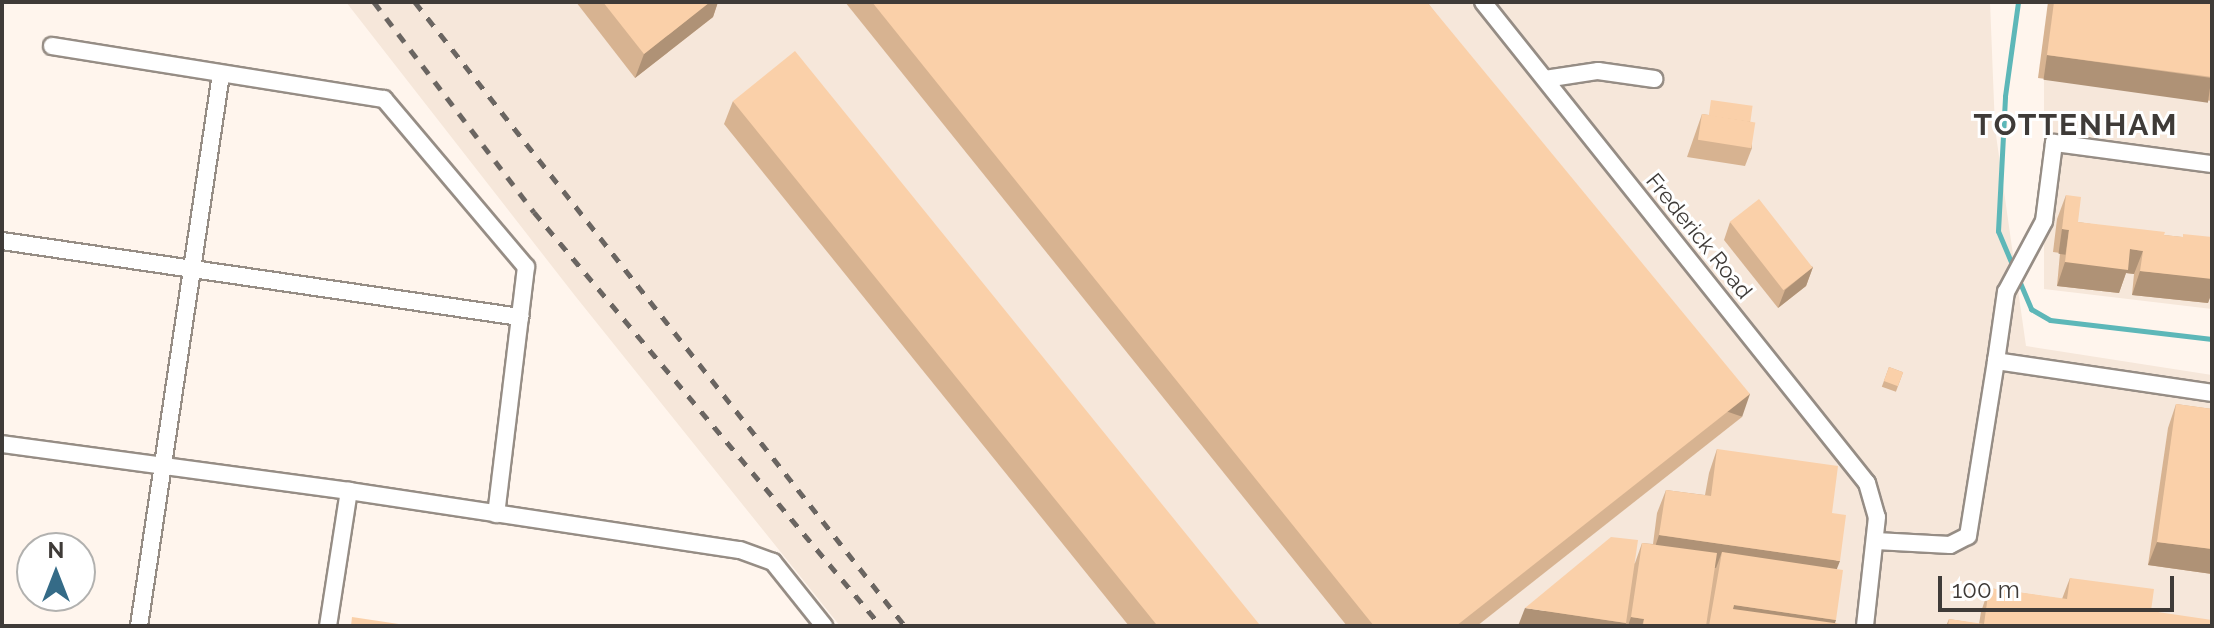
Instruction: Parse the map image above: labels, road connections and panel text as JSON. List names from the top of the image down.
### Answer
{
  "streets": {
    "street": ["Frederick Road"]
  },
  "districts": ["TOTTENHAM"],
  "scale_bar": "100 m",
  "north": "top"
}
